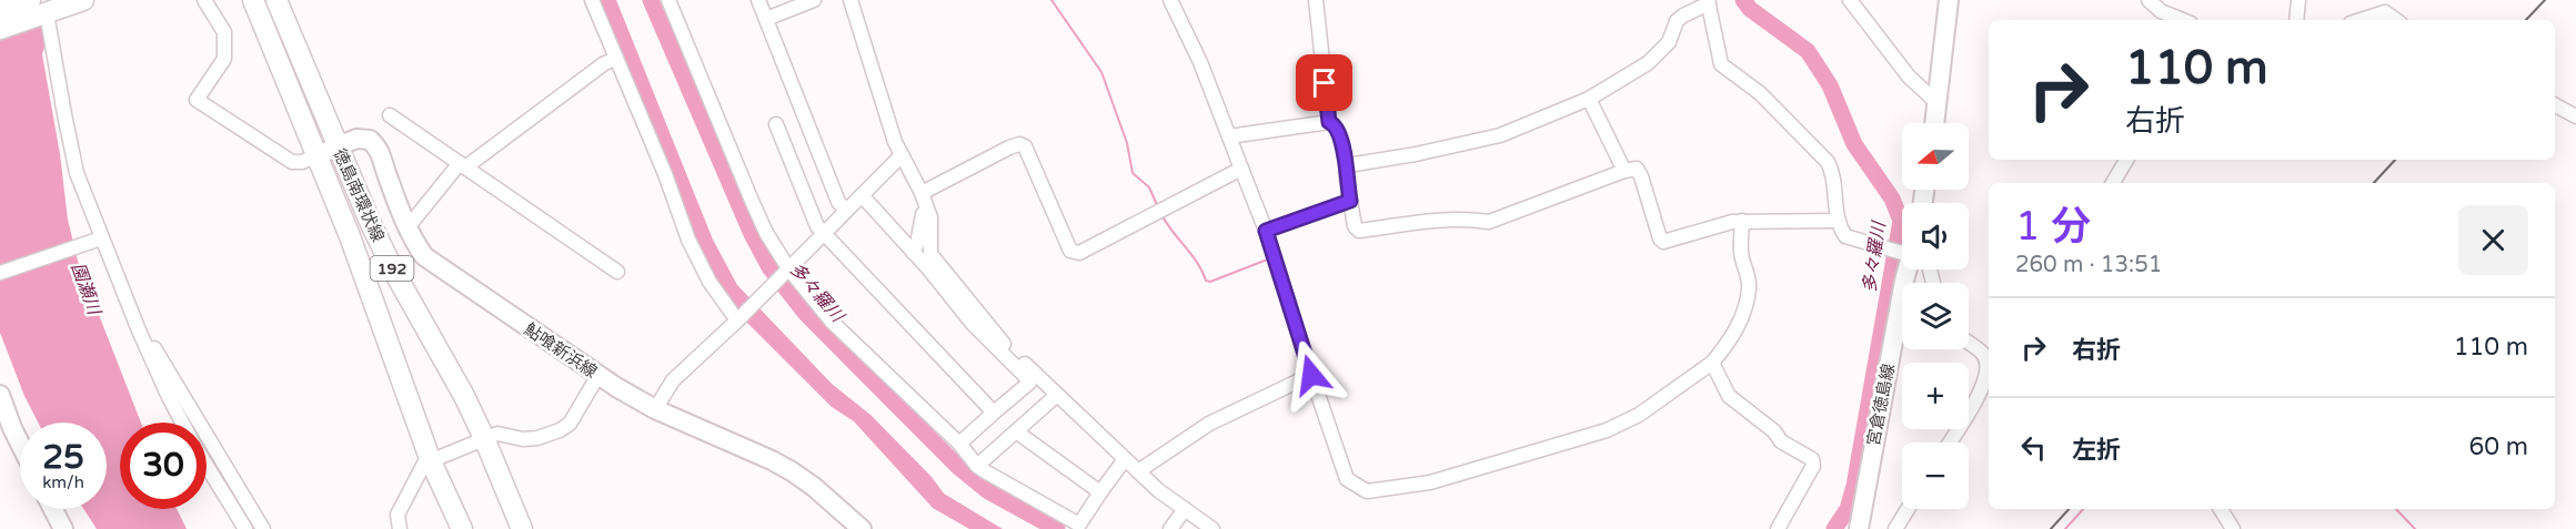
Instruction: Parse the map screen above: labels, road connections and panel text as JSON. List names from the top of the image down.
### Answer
{
  "streets": {
    "highway": ["徳島南環状線", "192"],
    "main road": ["鮎喰新浜線", "宮倉徳島線"]
  },
  "crossings": [
    ["徳島南環状線", "鮎喰新浜線"]
  ],
  "water": ["多々羅川", "園瀬川"],
  "north": "left",
  "page": {
    "turn": ["110 m", "右折"],
    "map_buttons": ["+", "−"],
    "heading": ["1 分", "260 m · 13:51"],
    "list": [
      {
        "name": "右折",
        "value": "110 m"
      },
      {
        "name": "左折",
        "value": "60 m"
      }
    ],
    "speed": "25 km/h",
    "limit": "30"
  }
}
